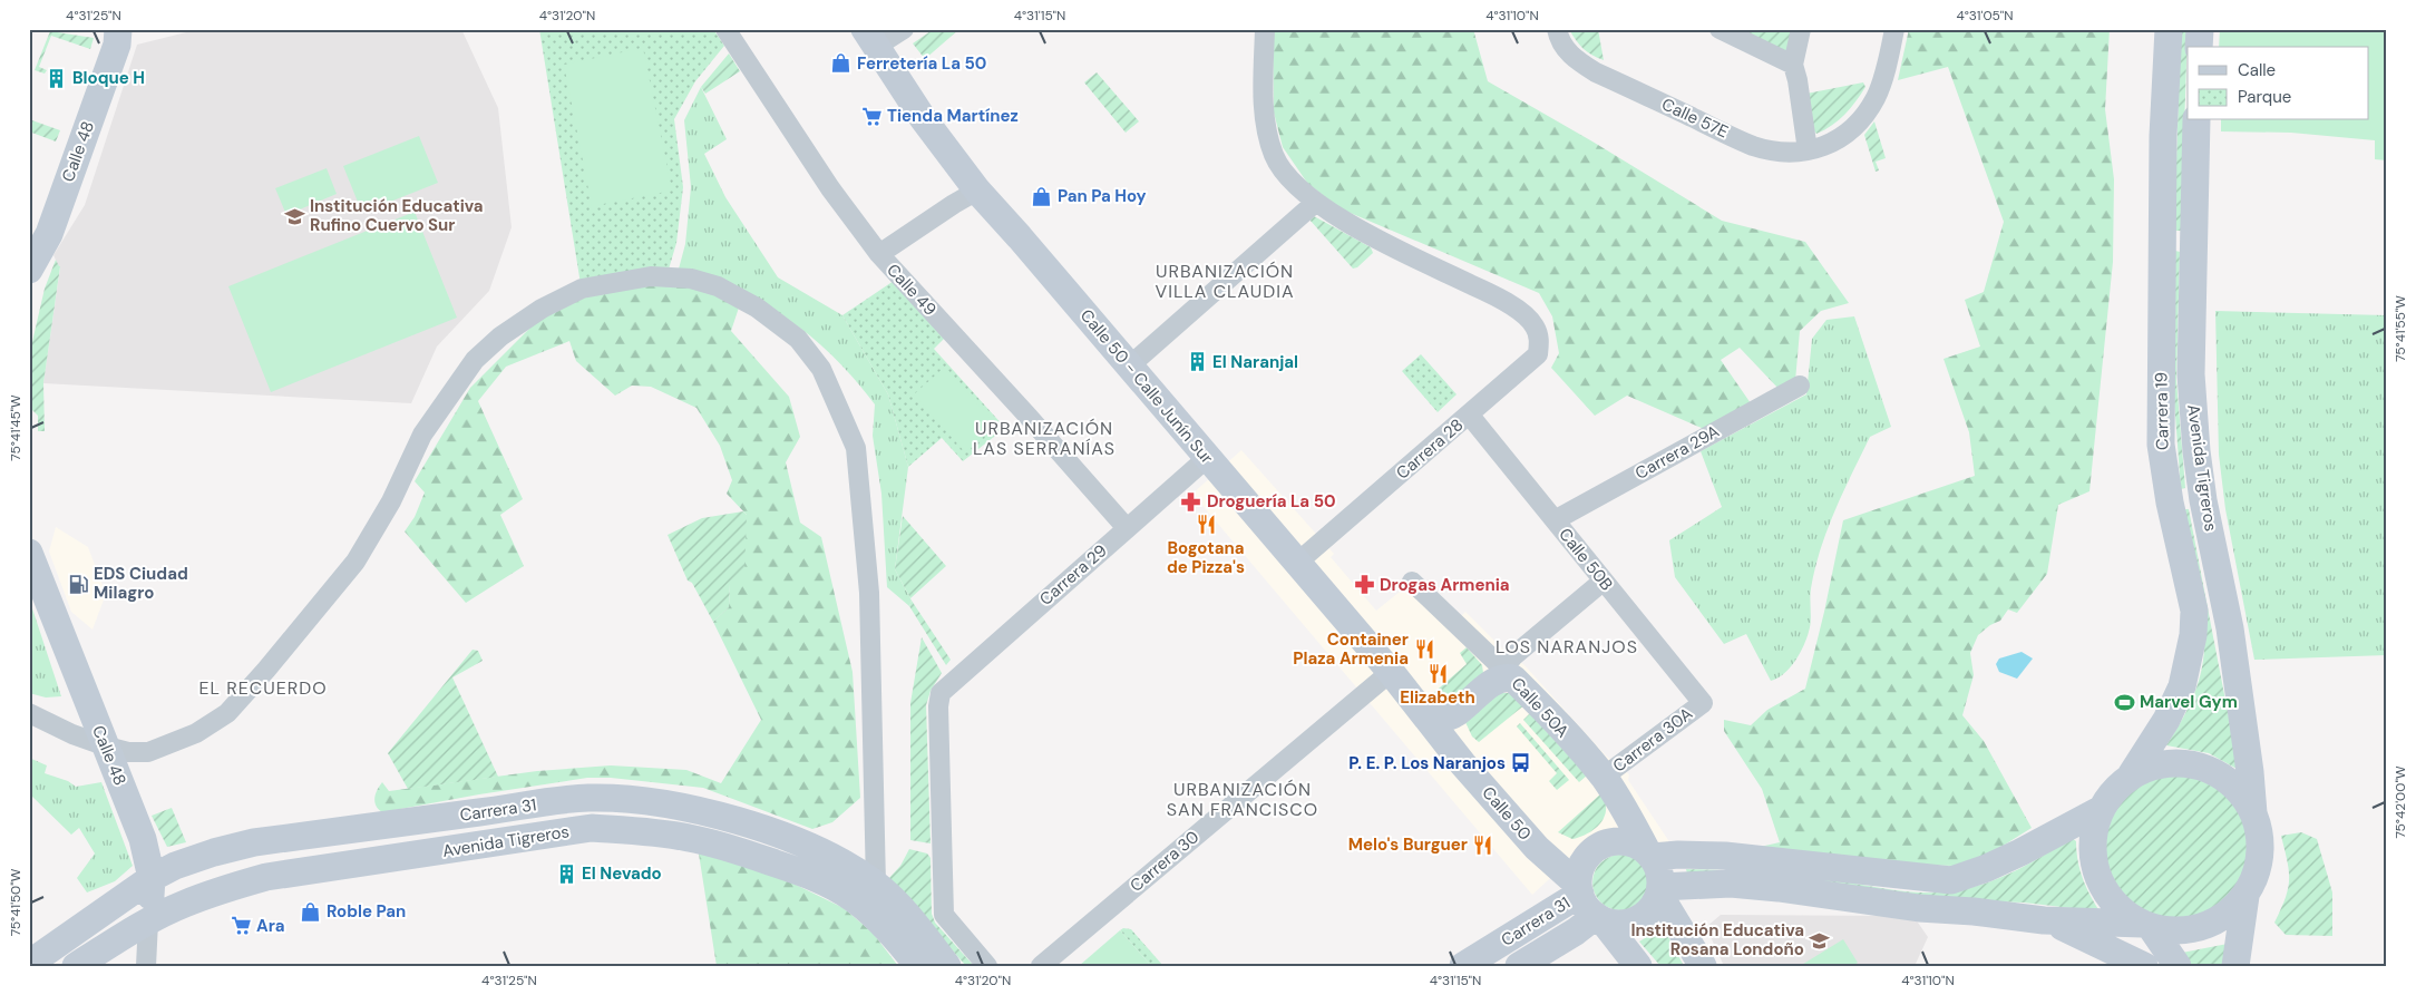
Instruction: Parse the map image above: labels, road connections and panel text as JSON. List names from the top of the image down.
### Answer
{
  "streets": {
    "main road": [
      "Calle 48",
      "Calle 50 - Calle Junín Sur",
      "Carrera 19",
      "Avenida Tigreros",
      "Calle 50A",
      "Carrera 31",
      "Calle 50"
    ],
    "street": [
      "Calle 57E",
      "Calle 49",
      "Carrera 28",
      "Carrera 29A",
      "Calle 50B",
      "Carrera 29",
      "Carrera 30A",
      "Carrera 30"
    ]
  },
  "crossings": [
    ["Calle 48", "Avenida Tigreros"],
    ["Calle 48", "Carrera 31"],
    ["Calle 49", "Carrera 29"],
    ["Calle 50 - Calle Junín Sur", "Carrera 28"],
    ["Calle 50 - Calle Junín Sur", "Carrera 29"],
    ["Calle 50 - Calle Junín Sur", "Calle 50"],
    ["Calle 50 - Calle Junín Sur", "Carrera 30"],
    ["Carrera 19", "Avenida Tigreros"],
    ["Carrera 28", "Calle 50B"],
    ["Carrera 29A", "Calle 50B"],
    ["Calle 50B", "Carrera 30A"],
    ["Calle 50A", "Carrera 30A"],
    ["Calle 50A", "Carrera 31"],
    ["Calle 50A", "Calle 50"],
    ["Carrera 31", "Calle 50"]
  ],
  "districts": [
    "URBANIZACIÓN VILLA CLAUDIA",
    "URBANIZACIÓN LAS SERRANÍAS",
    "LOS NARANJOS",
    "EL RECUERDO",
    "URBANIZACIÓN SAN FRANCISCO"
  ],
  "places": {
    "shop": ["Ferretería La 50", "Pan Pa Hoy", "Roble Pan"],
    "building": ["Bloque H", "El Naranjal", "El Nevado"],
    "supermarket": ["Tienda Martínez", "Ara"],
    "school or university": ["Institución Educativa Rufino Cuervo Sur", "Institución Educativa Rosana Londoño"],
    "pharmacy": ["Droguería La 50", "Drogas Armenia"],
    "restaurant": [
      "Bogotana de Pizza's",
      "Container Plaza Armenia",
      "Elizabeth",
      "Melo's Burguer"
    ],
    "fuel station": ["EDS Ciudad Milagro"],
    "sports": ["Marvel Gym"],
    "bus stop": ["P. E. P. Los Naranjos"]
  },
  "legend": ["Calle", "Parque"],
  "coordinates": [
    "4°31'25\"N",
    "4°31'20\"N",
    "4°31'15\"N",
    "4°31'10\"N",
    "4°31'05\"N",
    "75°41'55\"W",
    "75°41'45\"W",
    "75°42'00\"W",
    "75°41'50\"W"
  ]
}
